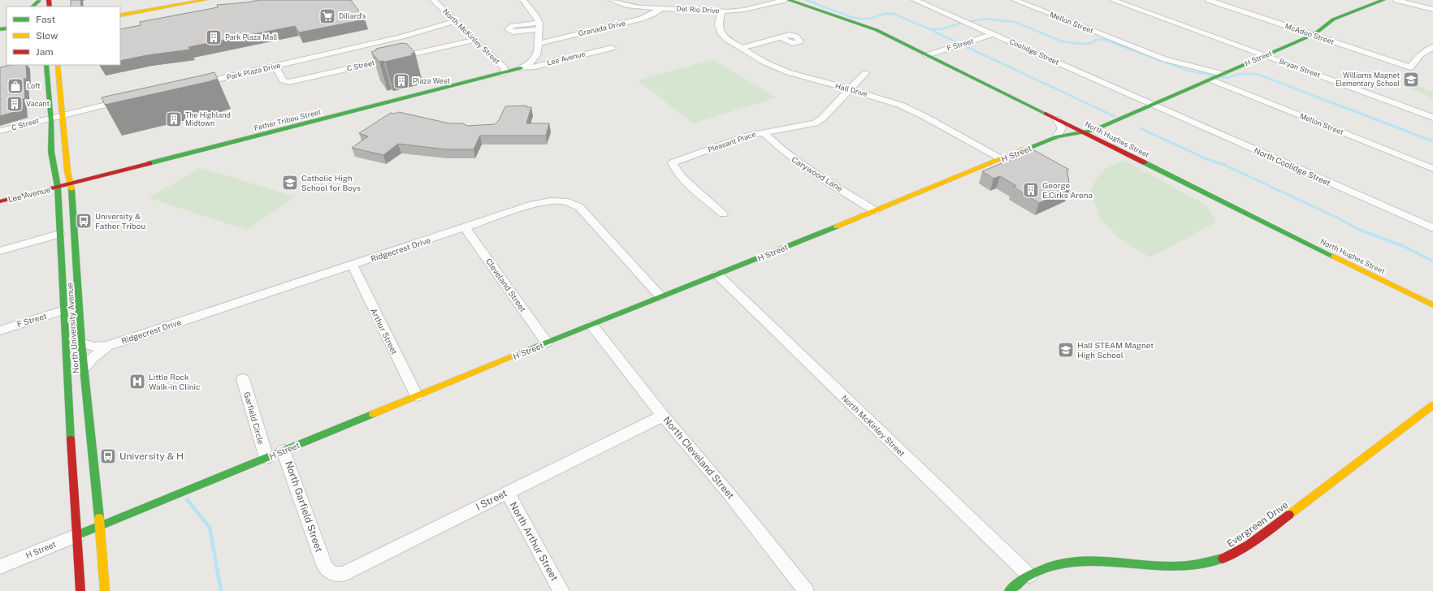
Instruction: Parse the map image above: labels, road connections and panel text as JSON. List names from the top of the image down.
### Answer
{
  "streets": {
    "street": [
      "Del Rio Drive",
      "Mellon Street",
      "Granada Drive",
      "McAdoo Street",
      "North McKinley Street",
      "F Street",
      "Coolidge Street",
      "Lee Avenue",
      "H Street",
      "C Street",
      "Bryan Street",
      "Park Plaza Drive",
      "Hall Drive",
      "Father Tribou Street",
      "North Hughes Street",
      "Pleasant Place",
      "North Coolidge Street",
      "Carywood Lane",
      "Ridgecrest Drive",
      "Cleveland Street",
      "North University Avenue",
      "Arthur Street",
      "Garfield Circle",
      "North Cleveland Street",
      "I Street",
      "North Garfield Street",
      "Evergreen Drive",
      "North Arthur Street"
    ]
  },
  "crossings": [
    ["Del Rio Drive", "Granada Drive"],
    ["Del Rio Drive", "Hall Drive"],
    ["Mellon Street", "H Street"],
    ["McAdoo Street", "H Street"],
    ["North McKinley Street", "H Street"],
    ["North McKinley Street", "C Street"],
    ["North McKinley Street", "Park Plaza Drive"],
    ["North McKinley Street", "Father Tribou Street"],
    ["North McKinley Street", "Evergreen Drive"],
    ["F Street", "Coolidge Street"],
    ["F Street", "North Hughes Street"],
    ["F Street", "North University Avenue"],
    ["Coolidge Street", "H Street"],
    ["Coolidge Street", "North Coolidge Street"],
    ["Lee Avenue", "Father Tribou Street"],
    ["Lee Avenue", "North University Avenue"],
    ["H Street", "Bryan Street"],
    ["H Street", "Hall Drive"],
    ["H Street", "North Hughes Street"],
    ["H Street", "North Coolidge Street"],
    ["H Street", "Carywood Lane"],
    ["H Street", "Ridgecrest Drive"],
    ["H Street", "Cleveland Street"],
    ["H Street", "North University Avenue"],
    ["H Street", "Arthur Street"],
    ["H Street", "Garfield Circle"],
    ["H Street", "North Cleveland Street"],
    ["H Street", "North Garfield Street"],
    ["C Street", "Park Plaza Drive"],
    ["C Street", "North University Avenue"],
    ["Hall Drive", "Pleasant Place"],
    ["Father Tribou Street", "North University Avenue"],
    ["Pleasant Place", "Carywood Lane"],
    ["Ridgecrest Drive", "Cleveland Street"],
    ["Ridgecrest Drive", "North University Avenue"],
    ["Ridgecrest Drive", "Arthur Street"],
    ["North Cleveland Street", "I Street"],
    ["I Street", "North Garfield Street"],
    ["I Street", "North Arthur Street"]
  ],
  "places": {
    "supermarket": ["Dillard's"],
    "building": [
      "Park Plaza Mall",
      "Plaza West",
      "Vacant",
      "The Highland Midtown",
      "George E.Cirks Arena"
    ],
    "school or university": ["Williams Magnet Elementary School", "Catholic High School for Boys", "Hall STEAM Magnet High School"],
    "shop": ["Loft"],
    "bus stop": ["University & Father Tribou", "University & H"],
    "hospital": ["Little Rock Walk-in Clinic"]
  },
  "legend": ["Fast", "Slow", "Jam"]
}
